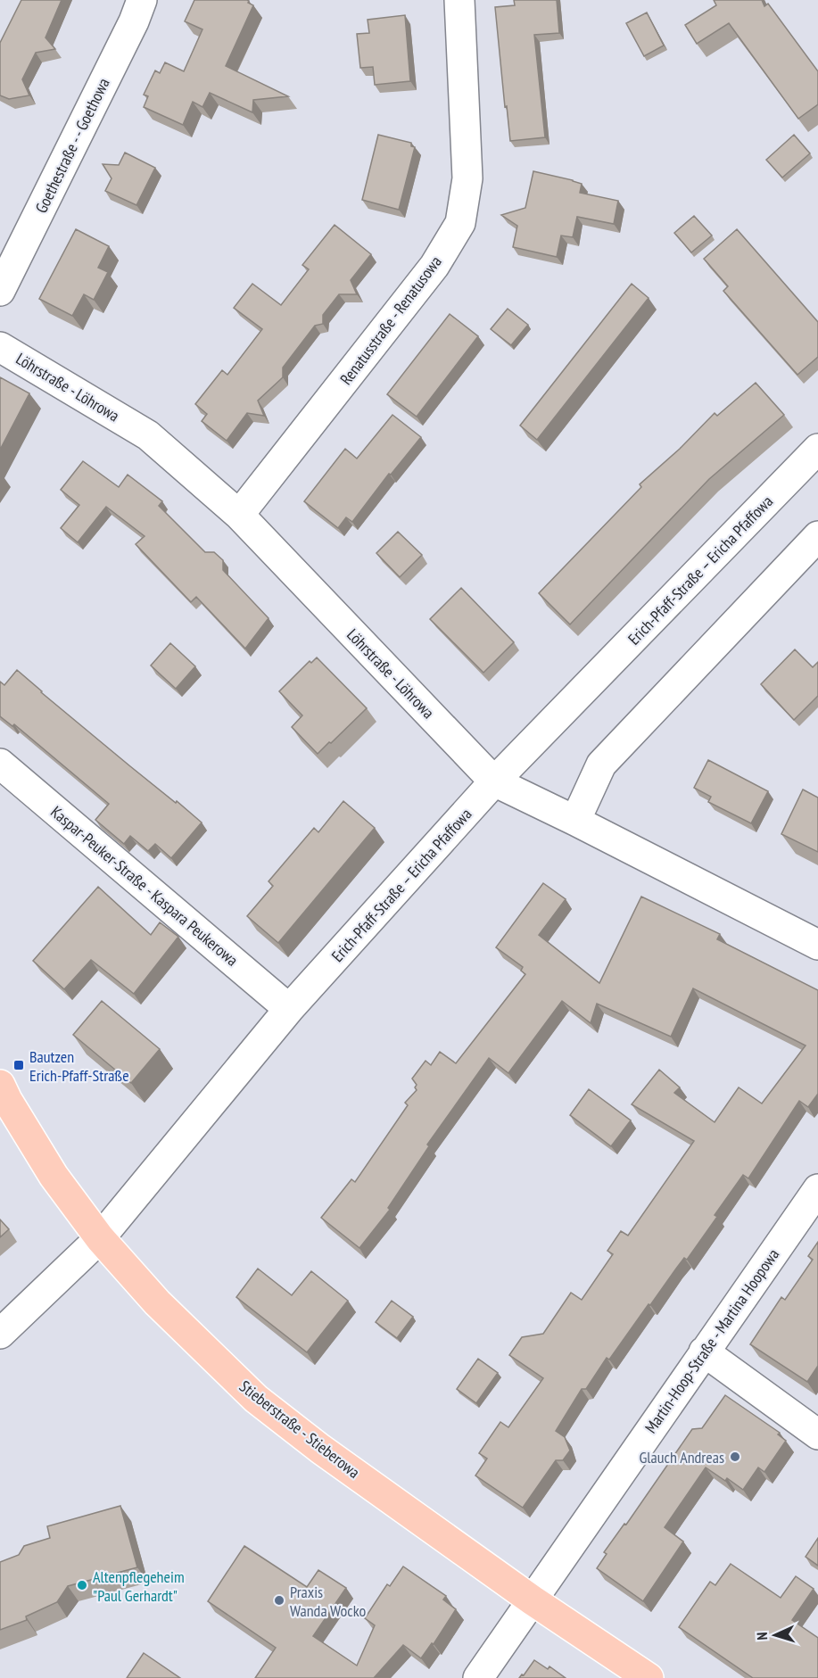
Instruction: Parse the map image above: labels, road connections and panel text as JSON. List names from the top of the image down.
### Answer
{
  "streets": {
    "main road": ["Stieberstraße - Stieberowa"],
    "street": [
      "Goethestraße - - Goethowa",
      "Renatusstraße - Renatusowa",
      "Löhrstraße - Löhrowa",
      "Erich-Pfaff-Straße – Ericha Pfaffowa",
      "Kaspar-Peuker-Straße - Kaspara Peukerowa",
      "Martin-Hoop-Straße - Martina Hoopowa"
    ]
  },
  "crossings": [
    ["Renatusstraße - Renatusowa", "Löhrstraße - Löhrowa"],
    ["Löhrstraße - Löhrowa", "Erich-Pfaff-Straße – Ericha Pfaffowa"],
    ["Erich-Pfaff-Straße – Ericha Pfaffowa", "Kaspar-Peuker-Straße - Kaspara Peukerowa"],
    ["Erich-Pfaff-Straße – Ericha Pfaffowa", "Stieberstraße - Stieberowa"],
    ["Martin-Hoop-Straße - Martina Hoopowa", "Stieberstraße - Stieberowa"]
  ],
  "places": {
    "transit": ["Bautzen Erich-Pfaff-Straße"],
    "other": ["Glauch Andreas", "Altenpflegeheim \"Paul Gerhardt\"", "Praxis Wanda Wocko"]
  },
  "north": "left"
}
